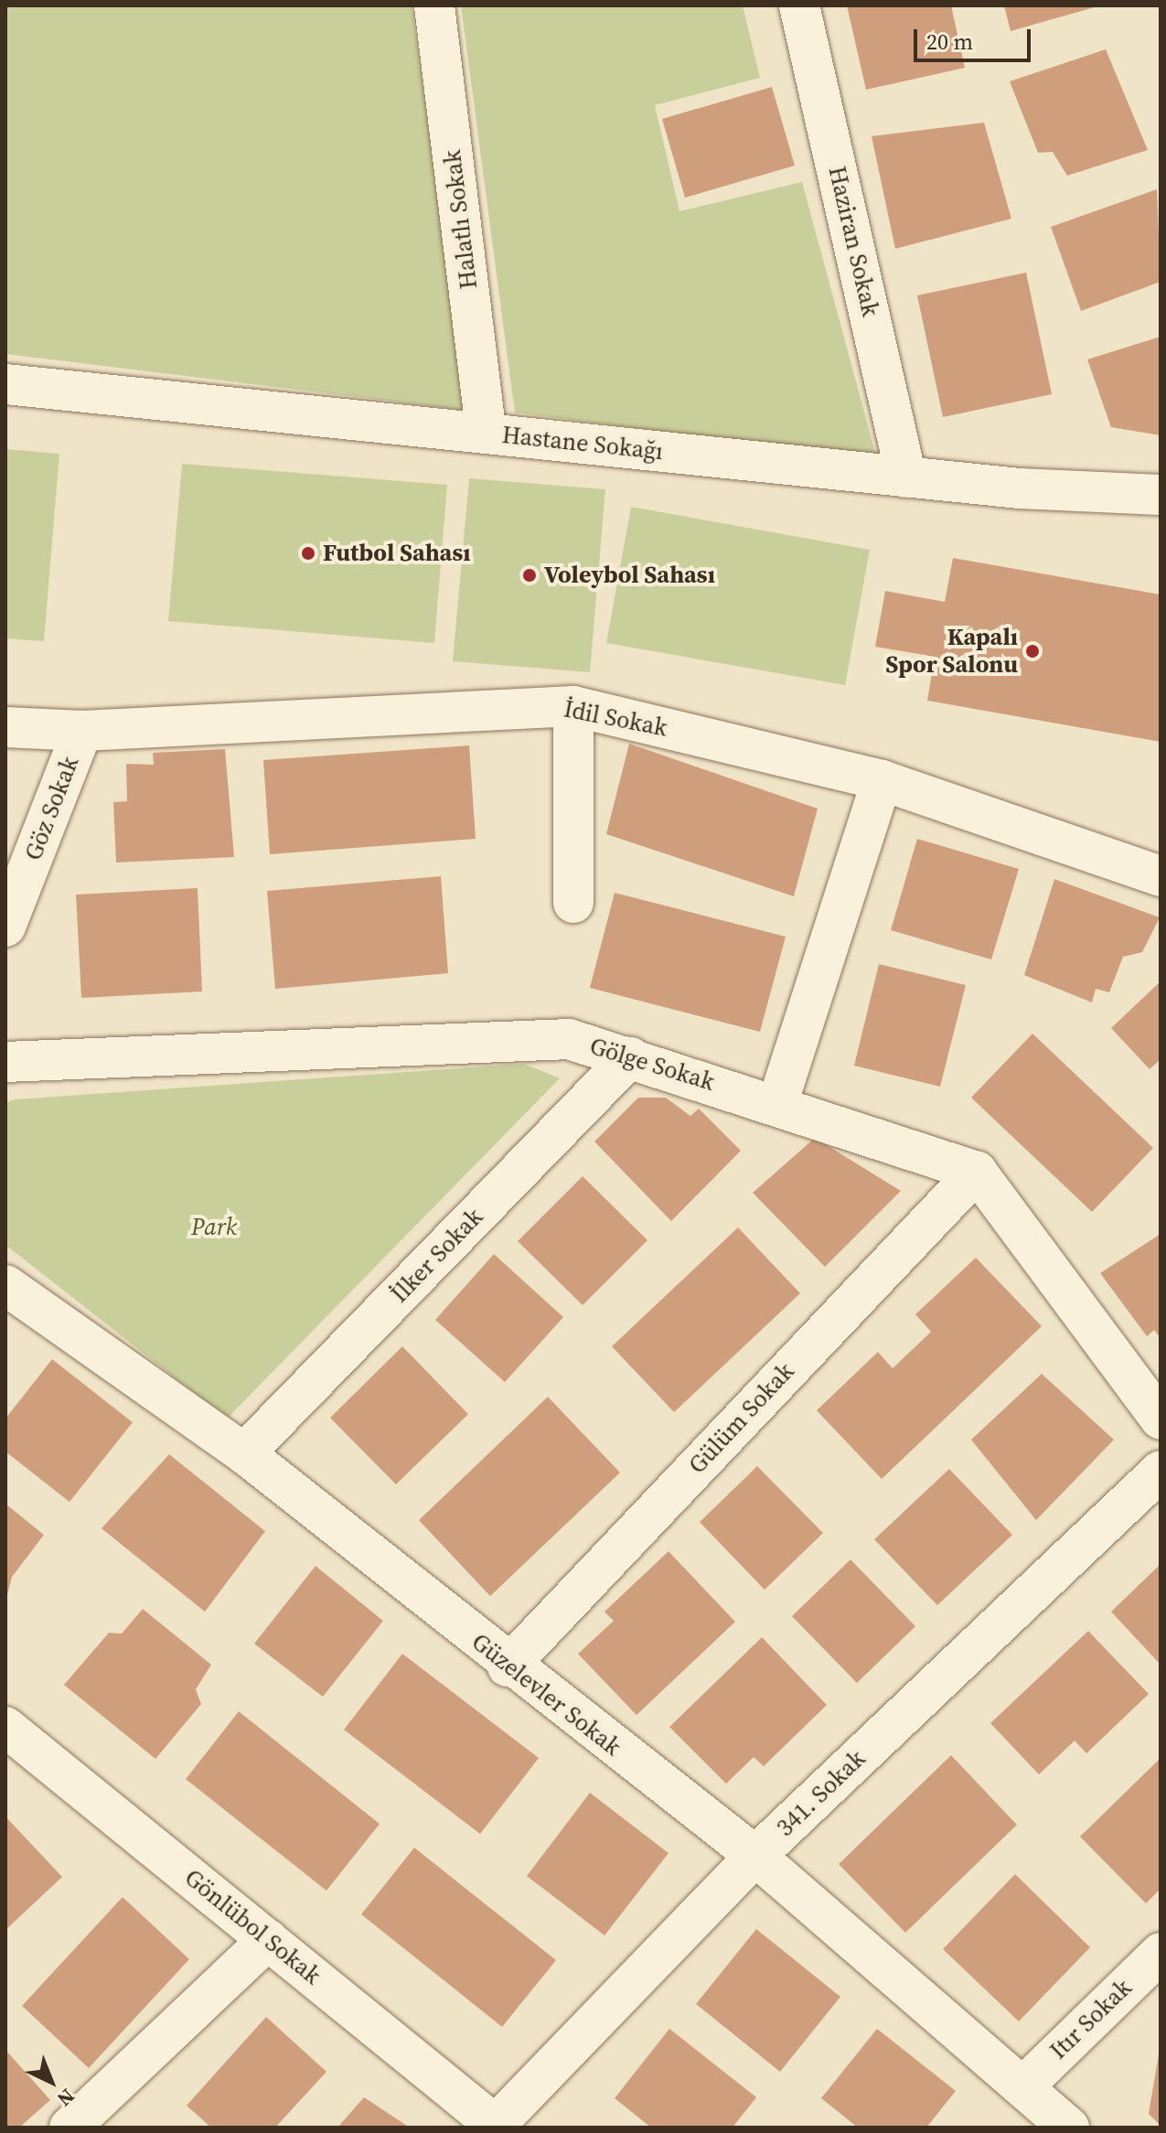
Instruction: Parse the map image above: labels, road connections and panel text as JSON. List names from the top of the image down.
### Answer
{
  "streets": {
    "street": [
      "Halatlı Sokak",
      "Haziran Sokak",
      "Hastane Sokağı",
      "İdil Sokak",
      "Göz Sokak",
      "Gölge Sokak",
      "İlker Sokak",
      "Gülüm Sokak",
      "Güzelevler Sokak",
      "341. Sokak",
      "Gönlübol Sokak",
      "Itır Sokak"
    ]
  },
  "crossings": [
    ["Halatlı Sokak", "Hastane Sokağı"],
    ["Haziran Sokak", "Hastane Sokağı"],
    ["İdil Sokak", "Göz Sokak"],
    ["Gölge Sokak", "İlker Sokak"],
    ["Gölge Sokak", "Gülüm Sokak"],
    ["İlker Sokak", "Güzelevler Sokak"],
    ["Gülüm Sokak", "Güzelevler Sokak"],
    ["Güzelevler Sokak", "341. Sokak"],
    ["Güzelevler Sokak", "Itır Sokak"],
    ["341. Sokak", "Gönlübol Sokak"]
  ],
  "parks": ["Park"],
  "places": ["Futbol Sahası", "Voleybol Sahası", "Kapalı Spor Salonu"],
  "scale_bar": "20 m",
  "north": "bottom right"
}
